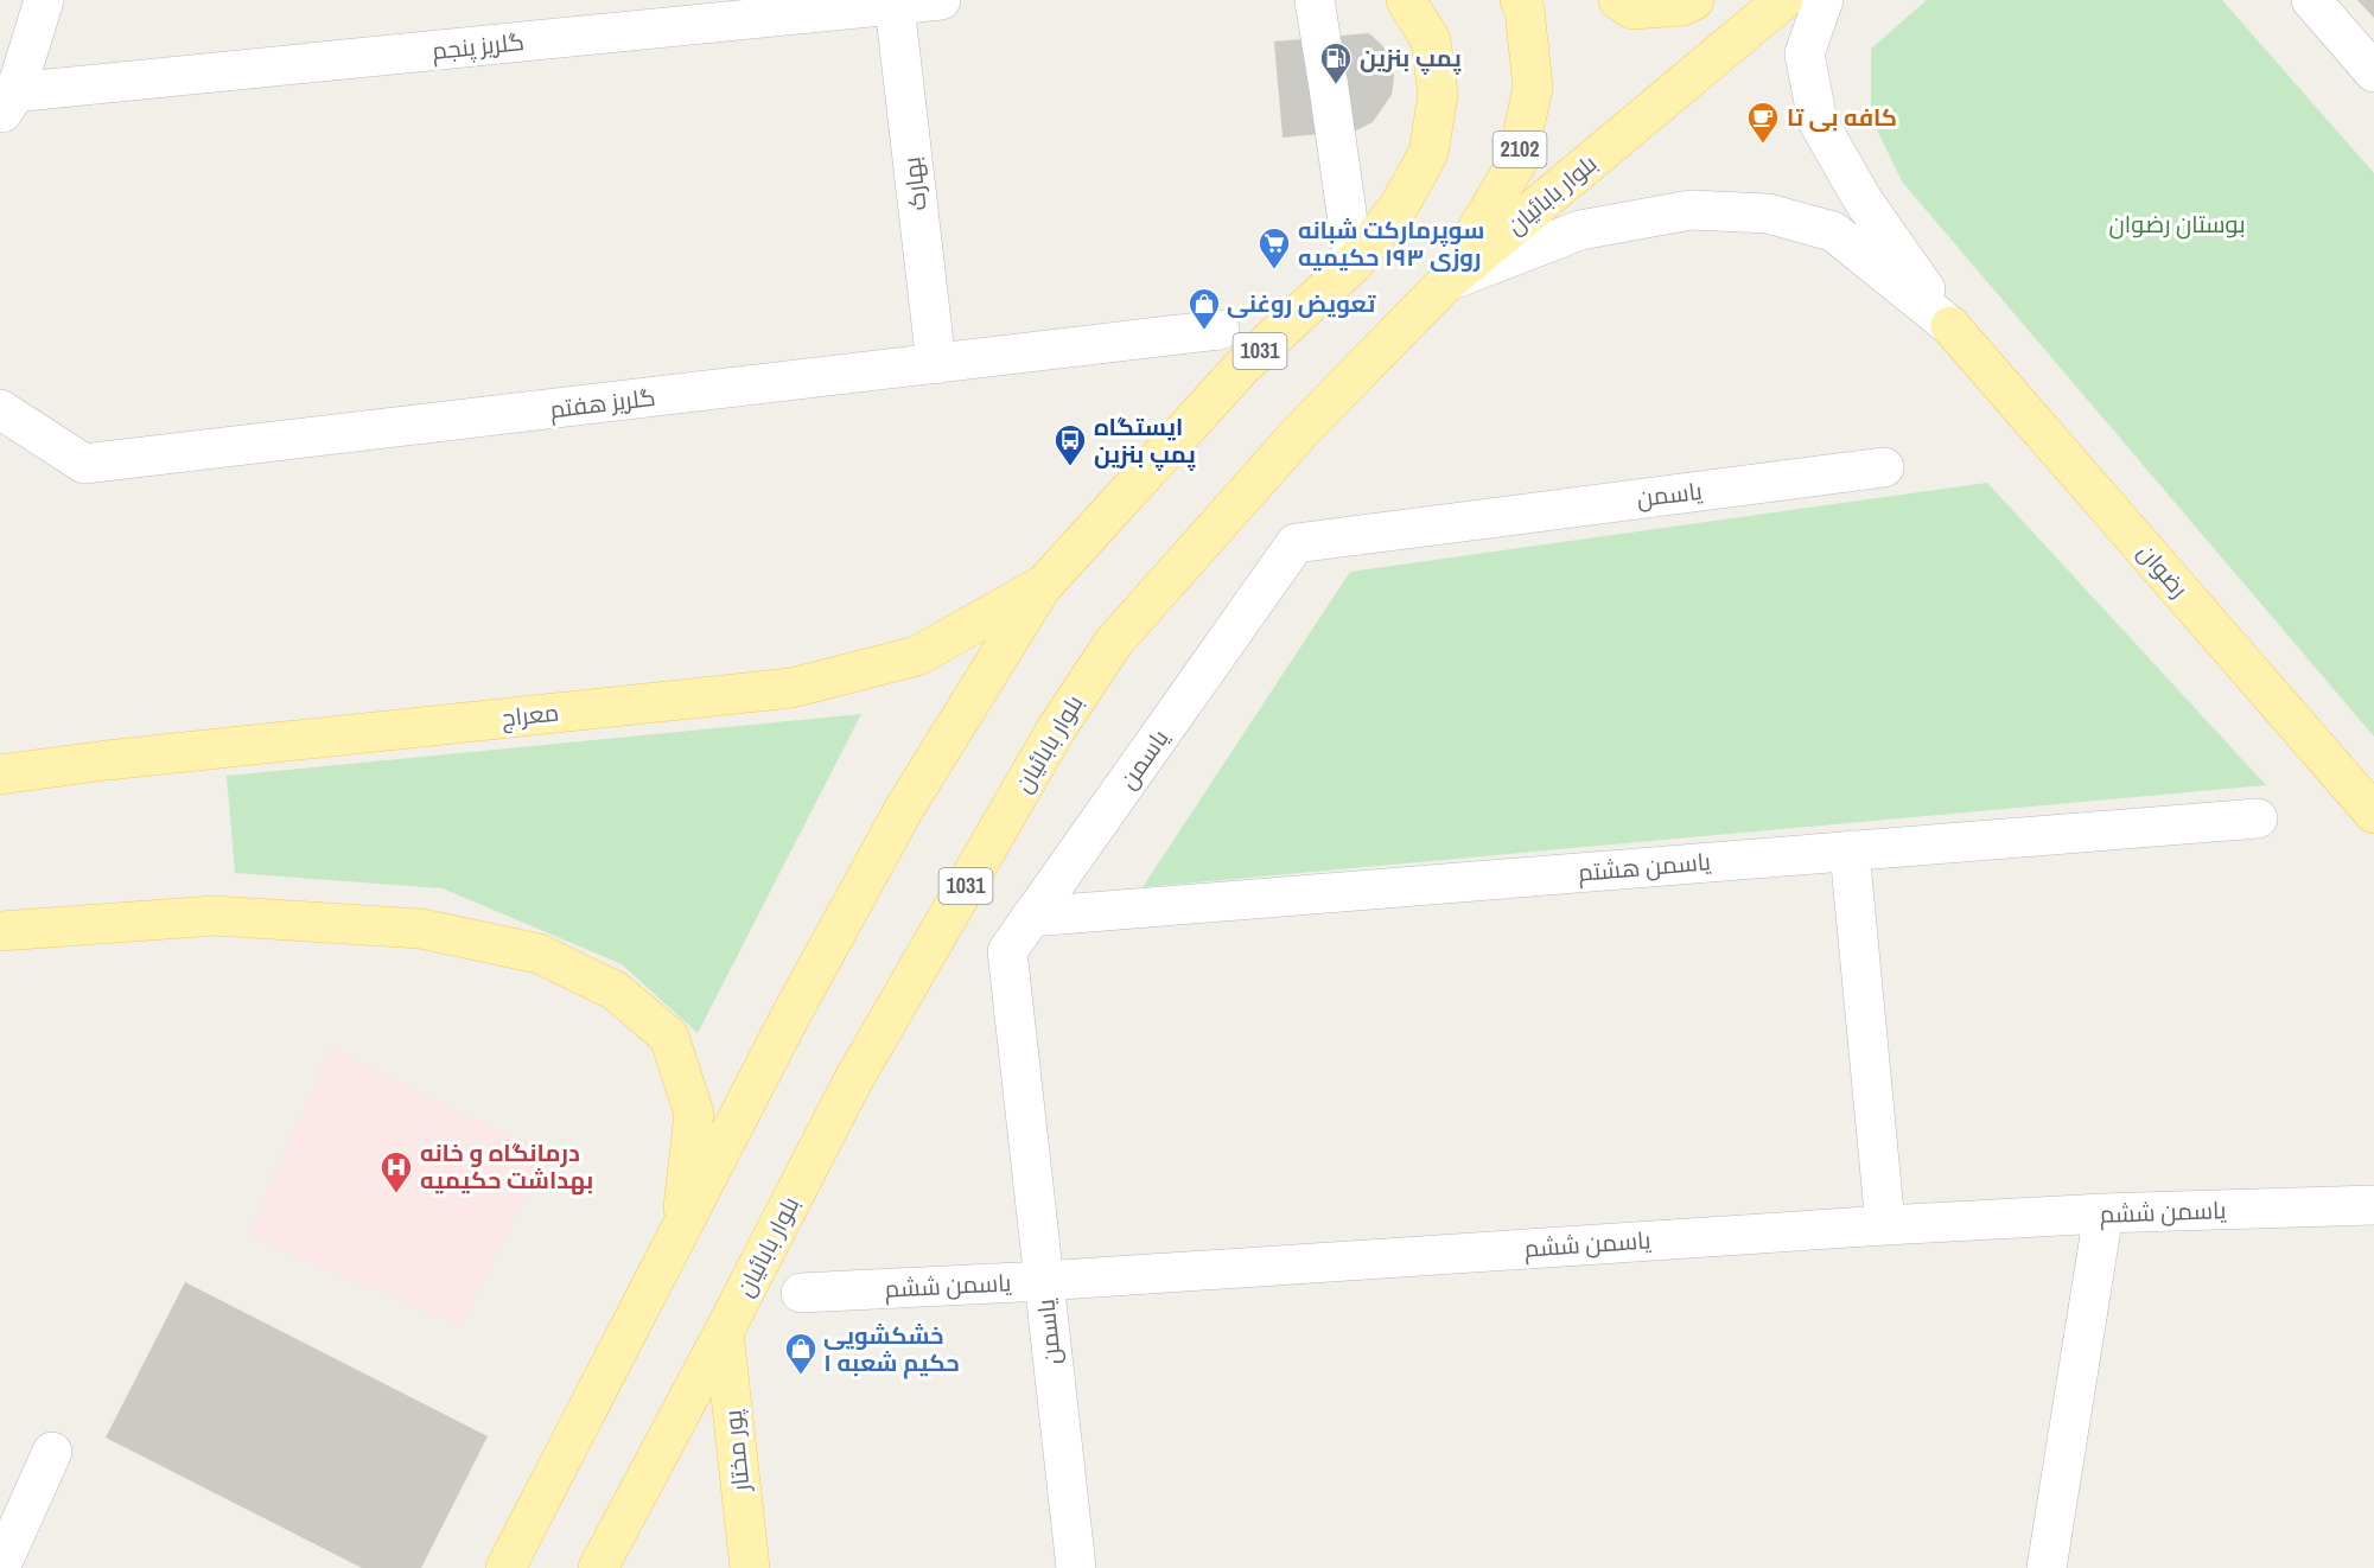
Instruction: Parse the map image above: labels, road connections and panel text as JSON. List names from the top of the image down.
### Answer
{
  "streets": {
    "main road": [
      "2102",
      "بلوار بابائیان",
      "1031",
      "رضوان",
      "معراج",
      "پور مختار"
    ],
    "street": [
      "گلریز پنجم",
      "بهارک",
      "گلریز هفتم",
      "یاسمن",
      "یاسمن هشتم",
      "یاسمن ششم"
    ]
  },
  "crossings": [
    ["گلریز پنجم", "بهارک"],
    ["2102", "بلوار بابائیان"],
    ["بهارک", "گلریز هفتم"],
    ["بلوار بابائیان", "پور مختار"],
    ["1031", "معراج"],
    ["یاسمن", "یاسمن هشتم"],
    ["یاسمن", "یاسمن ششم"]
  ],
  "parks": ["بوستان رضوان"],
  "places": {
    "fuel station": ["پمپ بنزین"],
    "cafe": ["کافه بی تا"],
    "supermarket": ["سوپرمارکت شبانه روزی ۱۹۳ حکیمیه"],
    "shop": ["تعویض روغنی", "خشکشویی حکیم شعبه ۱"],
    "bus stop": ["ایستگاه پمپ بنزین"],
    "hospital": ["درمانگاه و خانه بهداشت حکیمیه"]
  }
}
